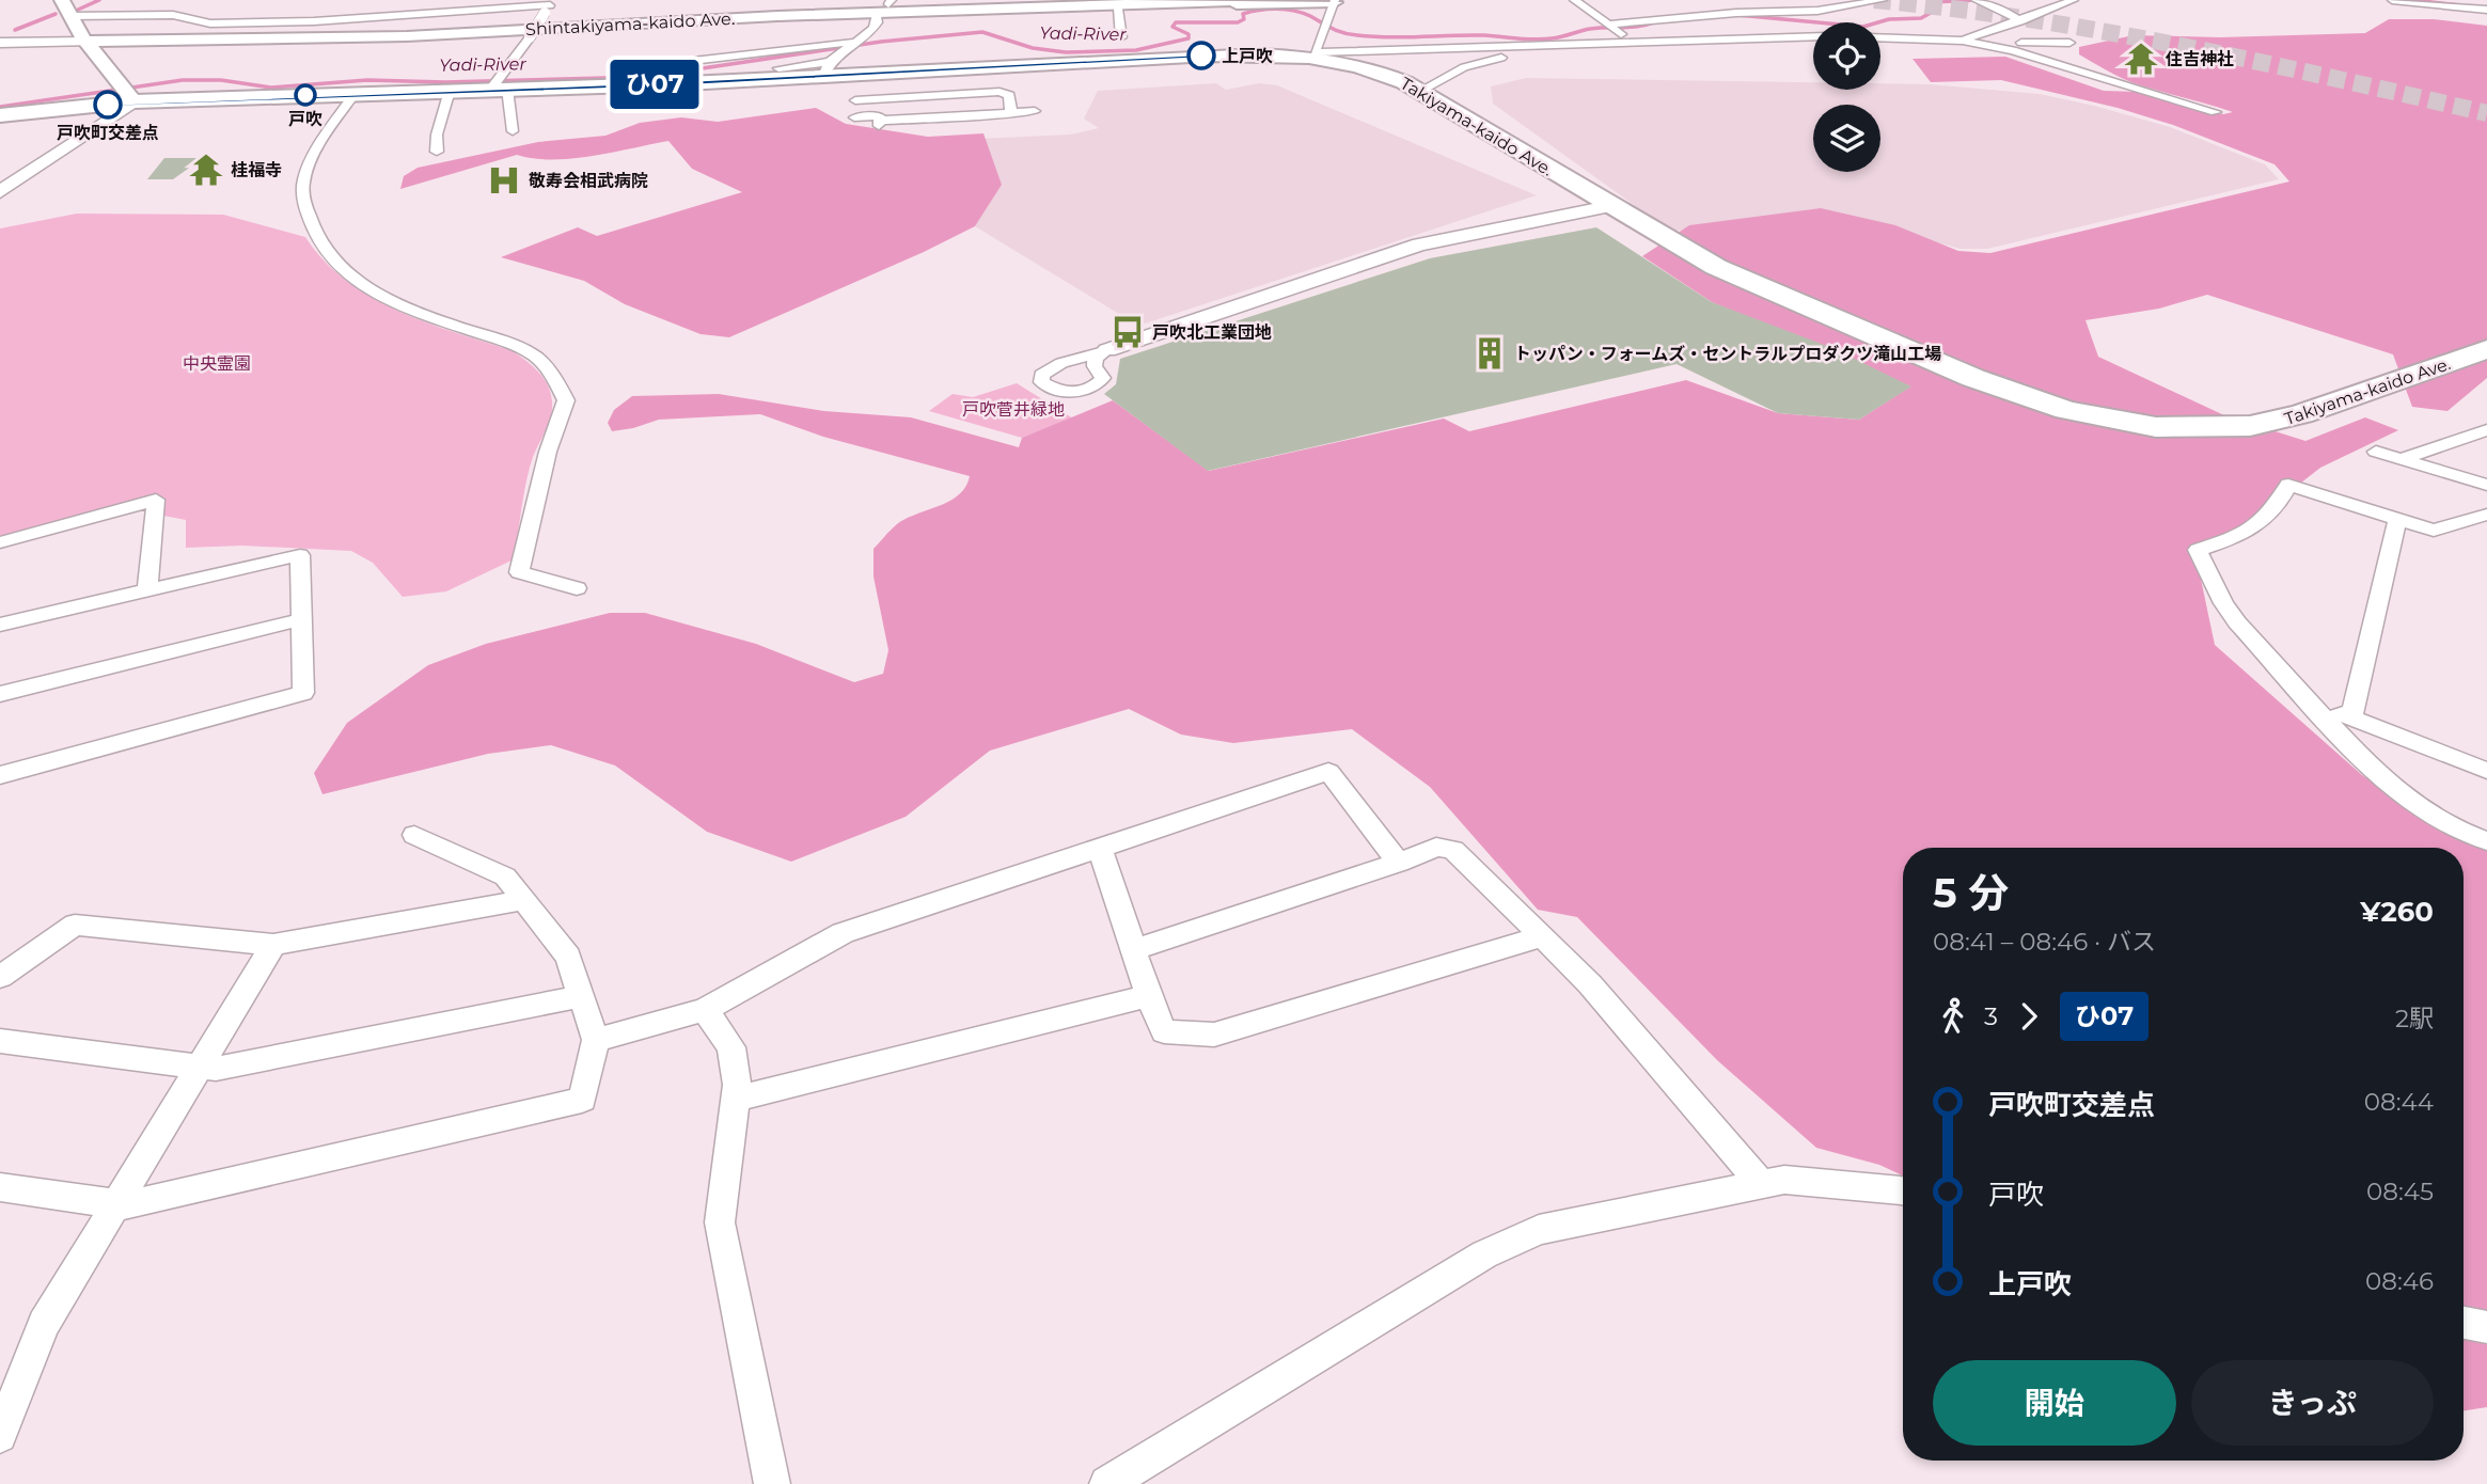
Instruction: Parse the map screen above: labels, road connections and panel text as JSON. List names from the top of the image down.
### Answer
{
  "streets": {
    "highway": ["Takiyama-kaido Ave."],
    "main road": ["Shintakiyama-kaido Ave."]
  },
  "water": ["Yadi-River"],
  "parks": ["中央霊園", "戸吹菅井緑地"],
  "places": {
    "other": ["上戸吹", "戸吹", "戸吹町交差点"],
    "temple": ["住吉神社", "桂福寺"],
    "hospital": ["敬寿会相武病院"],
    "bus stop": ["戸吹北工業団地"],
    "building": ["トッパン・フォームズ・セントラルプロダクツ滝山工場"]
  },
  "lines": ["bus line ひ07"],
  "page": {
    "on_map": "ひ07",
    "heading": ["5 分", "08:41 – 08:46 · バス", "¥260"],
    "legs": ["3", "ひ07", "2駅"],
    "list": [
      {
        "name": "戸吹町交差点",
        "value": "08:44"
      },
      {
        "name": "戸吹",
        "value": "08:45"
      },
      {
        "name": "上戸吹",
        "value": "08:46"
      }
    ],
    "buttons": ["開始", "きっぷ"]
  }
}
